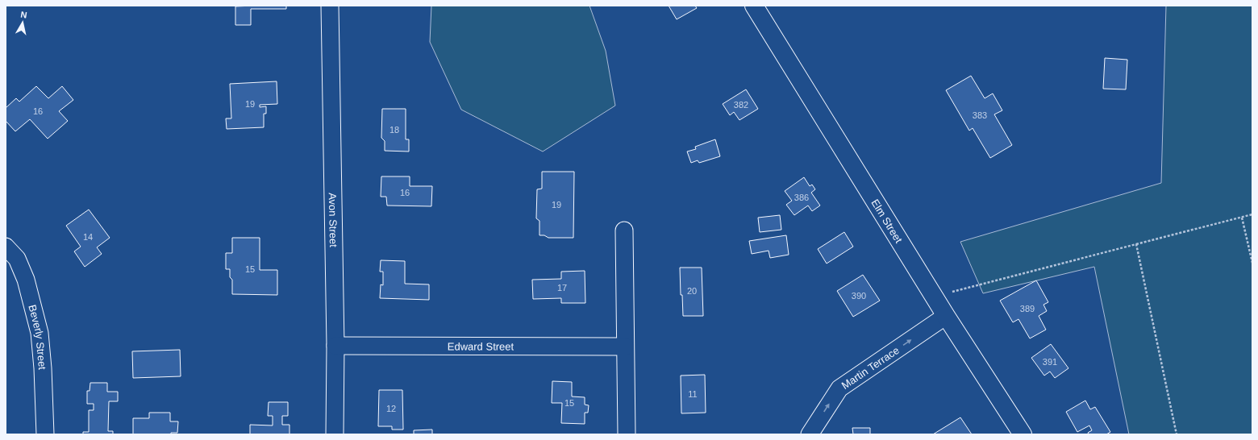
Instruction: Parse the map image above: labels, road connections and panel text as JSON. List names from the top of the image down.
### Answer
{
  "streets": {
    "street": [
      "Avon Street",
      "Elm Street",
      "Beverly Street",
      "Edward Street",
      "Martin Terrace"
    ]
  },
  "crossings": [
    ["Avon Street", "Edward Street"],
    ["Elm Street", "Martin Terrace"]
  ],
  "one_way": ["Martin Terrace"],
  "house_numbers": [
    "19",
    "382",
    "16",
    "383",
    "18",
    "16",
    "386",
    "19",
    "14",
    "15",
    "17",
    "20",
    "390",
    "389",
    "391",
    "11",
    "15",
    "12"
  ],
  "north": "top"
}
